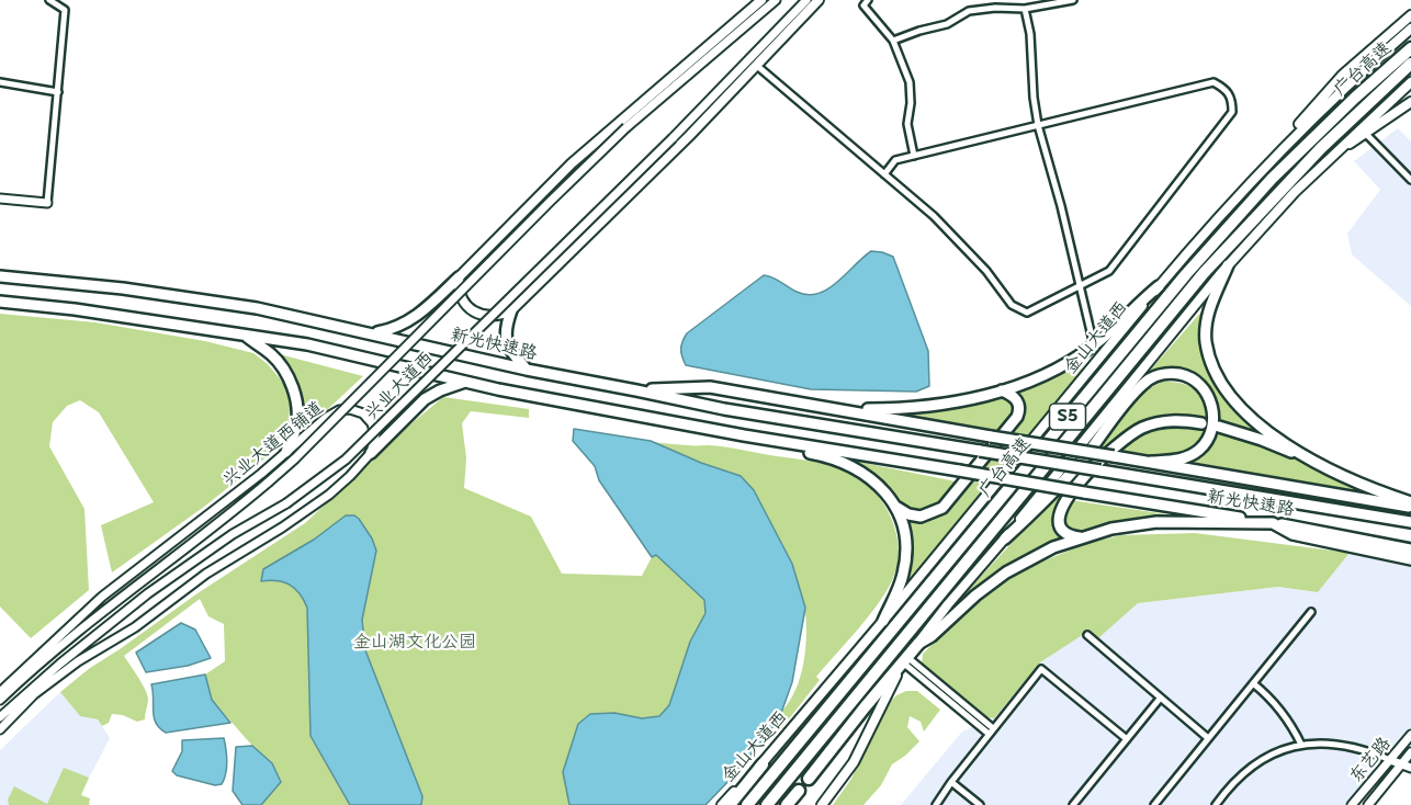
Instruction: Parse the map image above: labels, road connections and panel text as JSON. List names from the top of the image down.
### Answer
{
  "streets": {
    "highway": ["广台高速", "新光快速路", "S5"],
    "main road": ["金山大道西"],
    "street": ["兴业大道西", "兴业大道西铺道", "东艺路"]
  },
  "parks": ["金山湖文化公园"]
}
